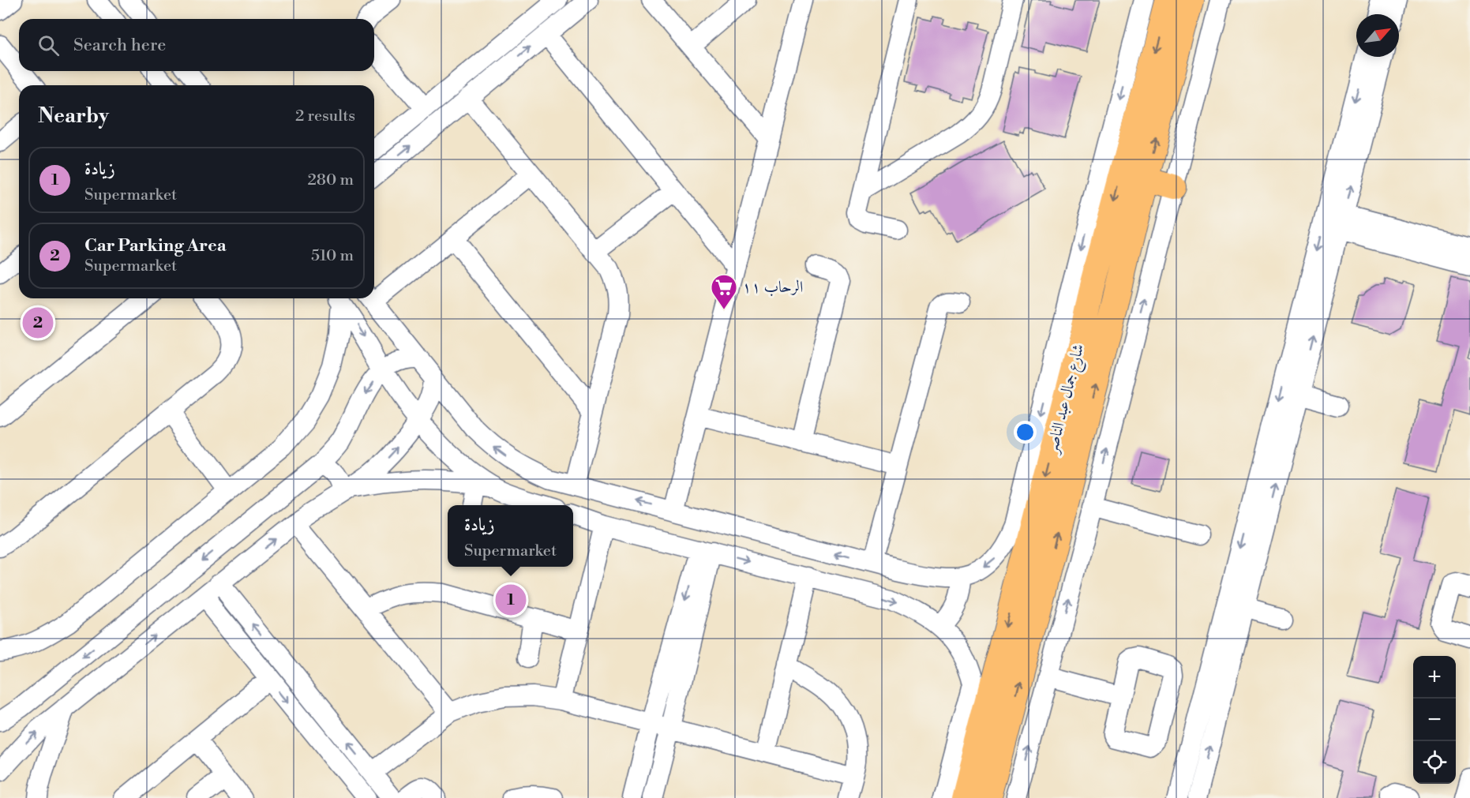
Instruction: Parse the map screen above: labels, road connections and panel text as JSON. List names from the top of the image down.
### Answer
{
  "streets": {
    "main road": ["شارع جمال عبد الناصر"]
  },
  "places": {
    "supermarket": ["الرحاب ١١"]
  },
  "north": "top right",
  "page": {
    "search": "Search here",
    "heading": ["Nearby", "2 results"],
    "list": [
      {
        "mark": "1",
        "name": "زيادة",
        "note": "Supermarket",
        "value": "280 m"
      },
      {
        "mark": "2",
        "name": "Car Parking Area",
        "note": "Supermarket",
        "value": "510 m"
      }
    ],
    "pins": ["2", "1"],
    "popup": ["زيادة", "Supermarket"],
    "map_buttons": ["+", "−"]
  }
}
